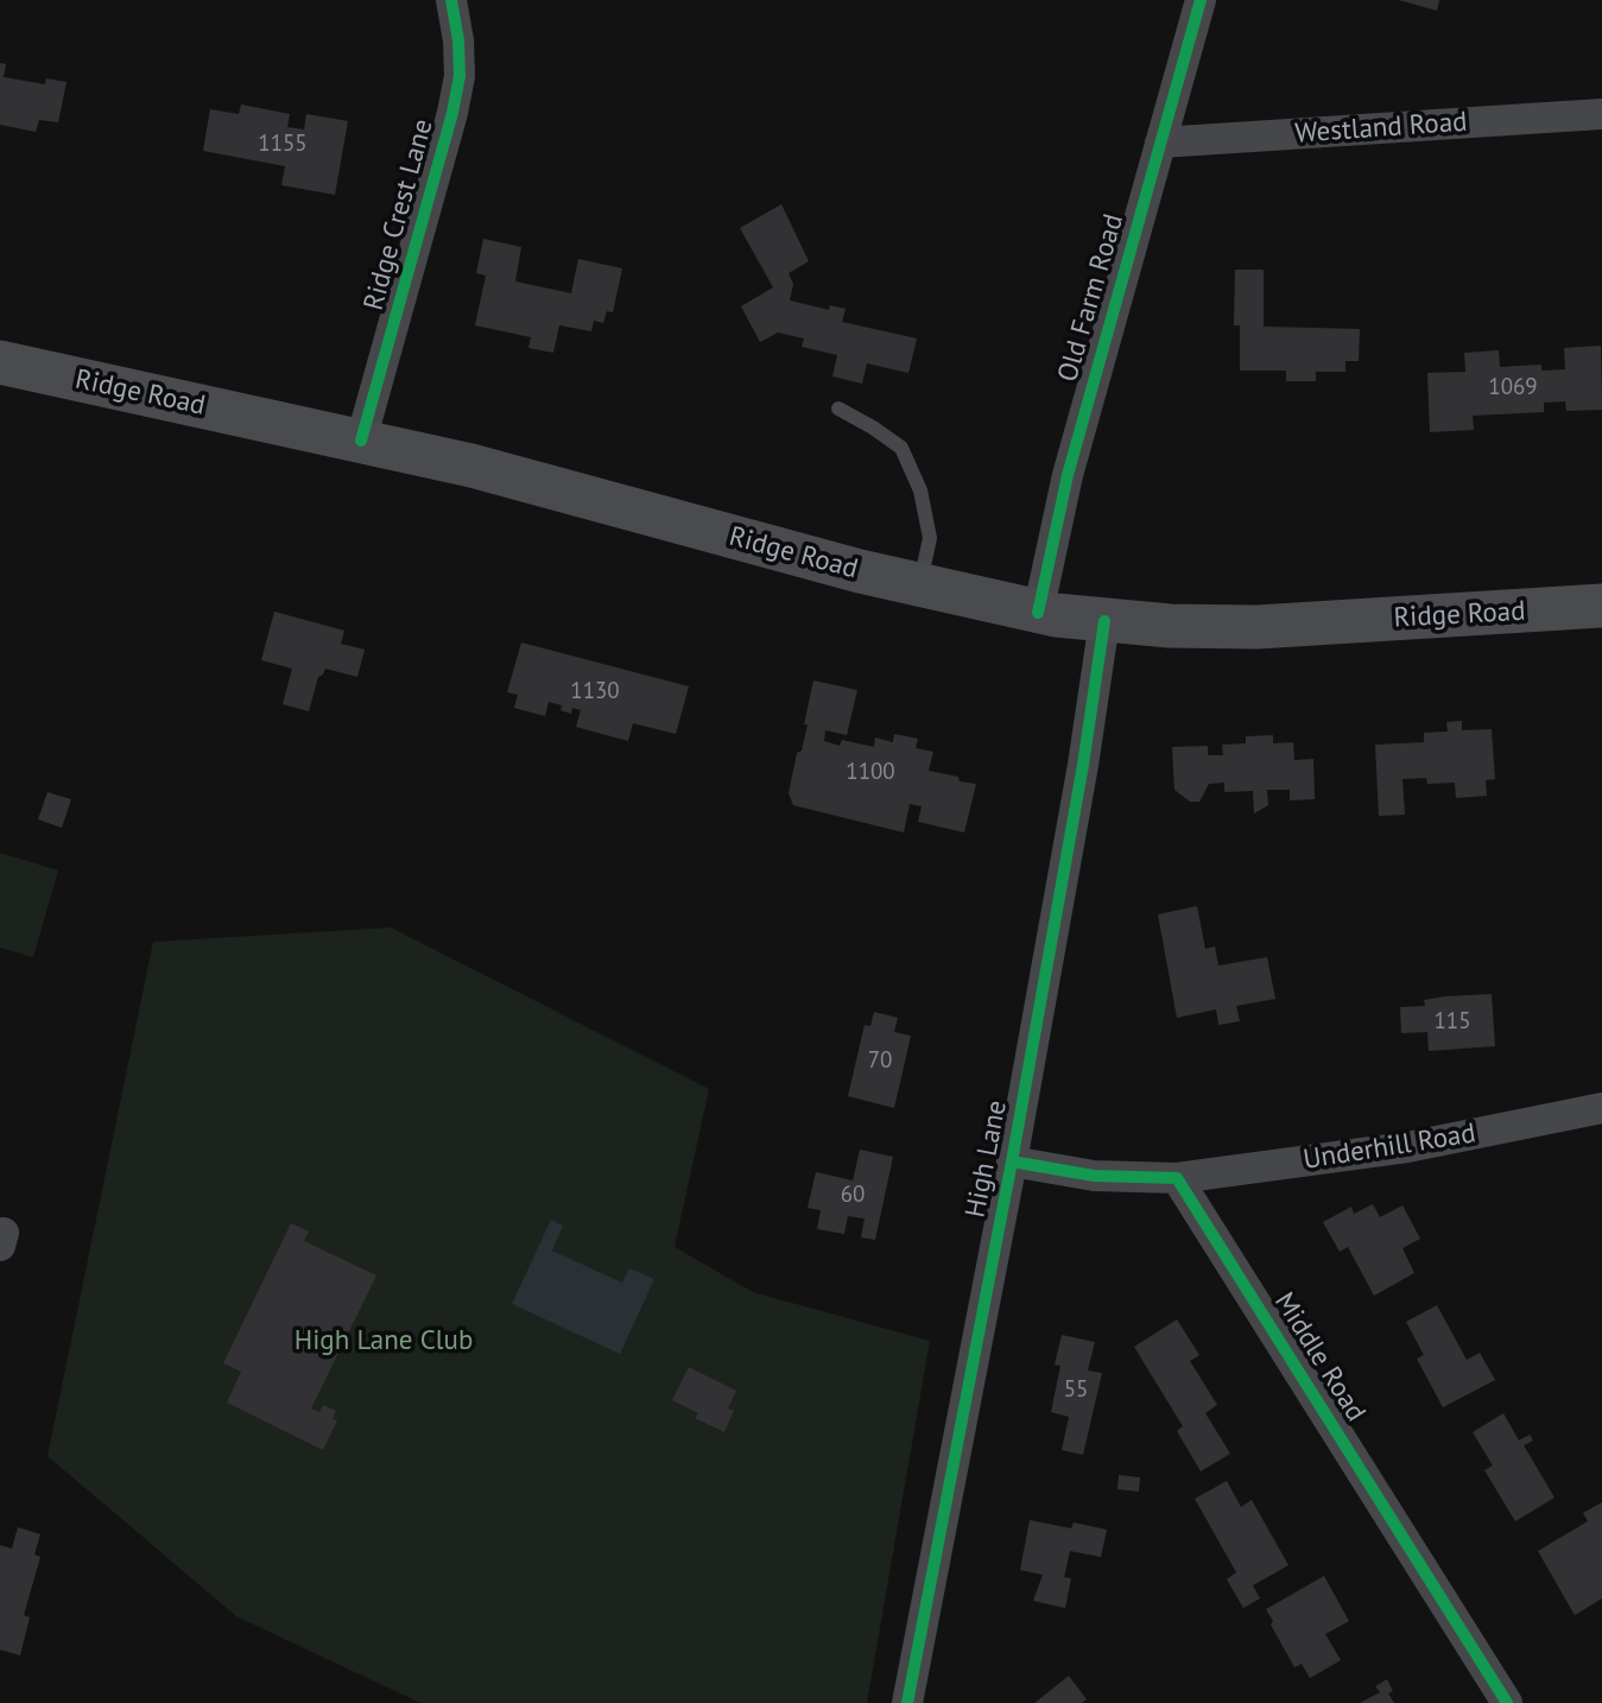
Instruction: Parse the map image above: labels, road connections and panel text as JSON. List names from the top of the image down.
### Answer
{
  "streets": {
    "main road": ["Ridge Road"],
    "street": [
      "Westland Road",
      "Ridge Crest Lane",
      "Old Farm Road",
      "Underhill Road",
      "High Lane",
      "Middle Road"
    ]
  },
  "crossings": [
    ["Westland Road", "Old Farm Road"],
    ["Ridge Crest Lane", "Ridge Road"],
    ["Old Farm Road", "Ridge Road"],
    ["Ridge Road", "High Lane"],
    ["Underhill Road", "Middle Road"]
  ],
  "parks": ["High Lane Club"],
  "house_numbers": [
    "1155",
    "1069",
    "1130",
    "1100",
    "115",
    "70",
    "60",
    "55"
  ]
}
